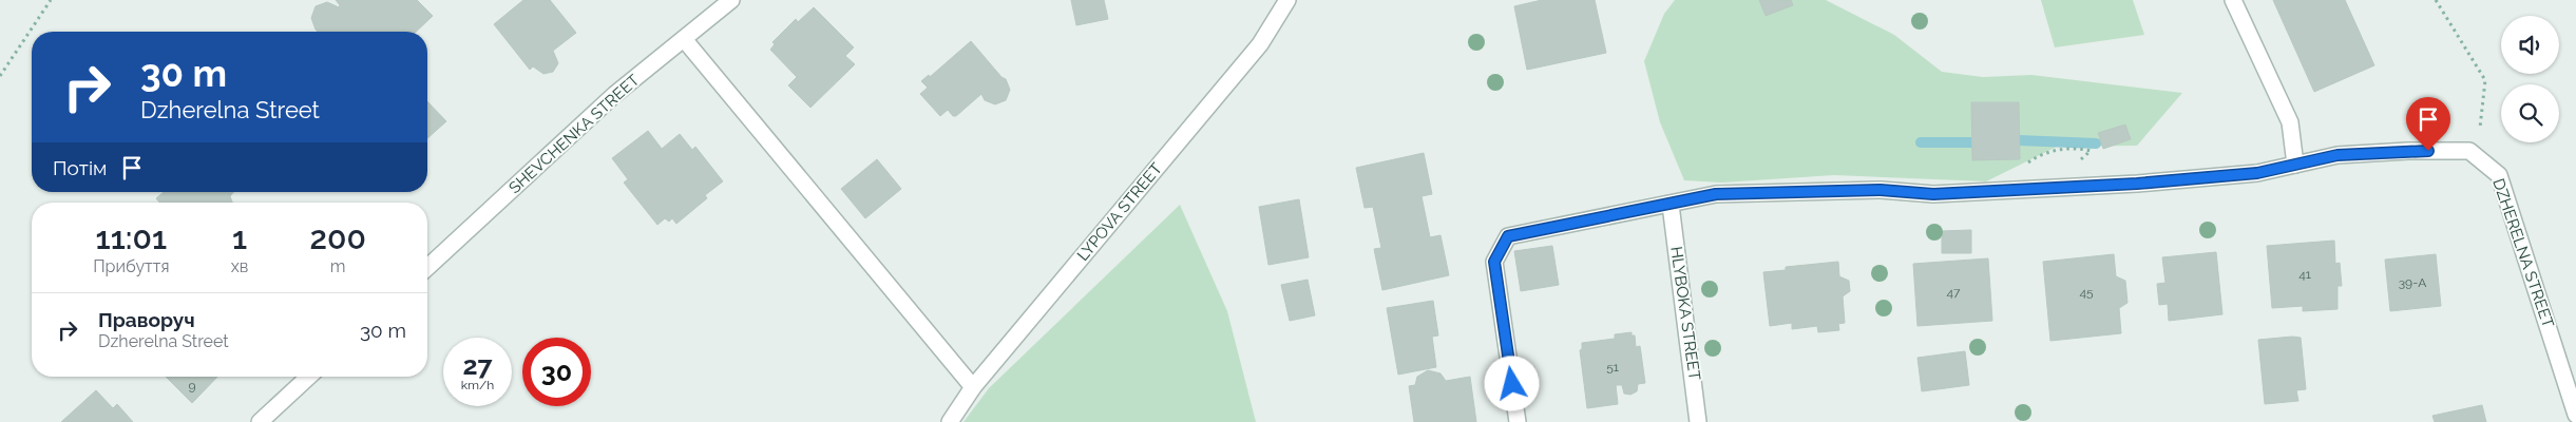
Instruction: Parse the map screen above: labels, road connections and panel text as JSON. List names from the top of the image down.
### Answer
{
  "streets": {
    "street": [
      "SHEVCHENKA STREET",
      "LYPOVA STREET",
      "DZHERELNA STREET",
      "HLYBOKA STREET"
    ]
  },
  "house_numbers": [
    "41",
    "39-А",
    "47",
    "45",
    "51",
    "9"
  ],
  "page": {
    "turn": ["30 m", "Dzherelna Street"],
    "then": "Потім",
    "eta": [
      "11:01",
      "Прибуття",
      "1",
      "хв",
      "200",
      "m"
    ],
    "list": [
      {
        "name": "Праворуч",
        "note": "Dzherelna Street",
        "value": "30 m"
      }
    ],
    "speed": "27 km/h",
    "limit": "30"
  }
}
